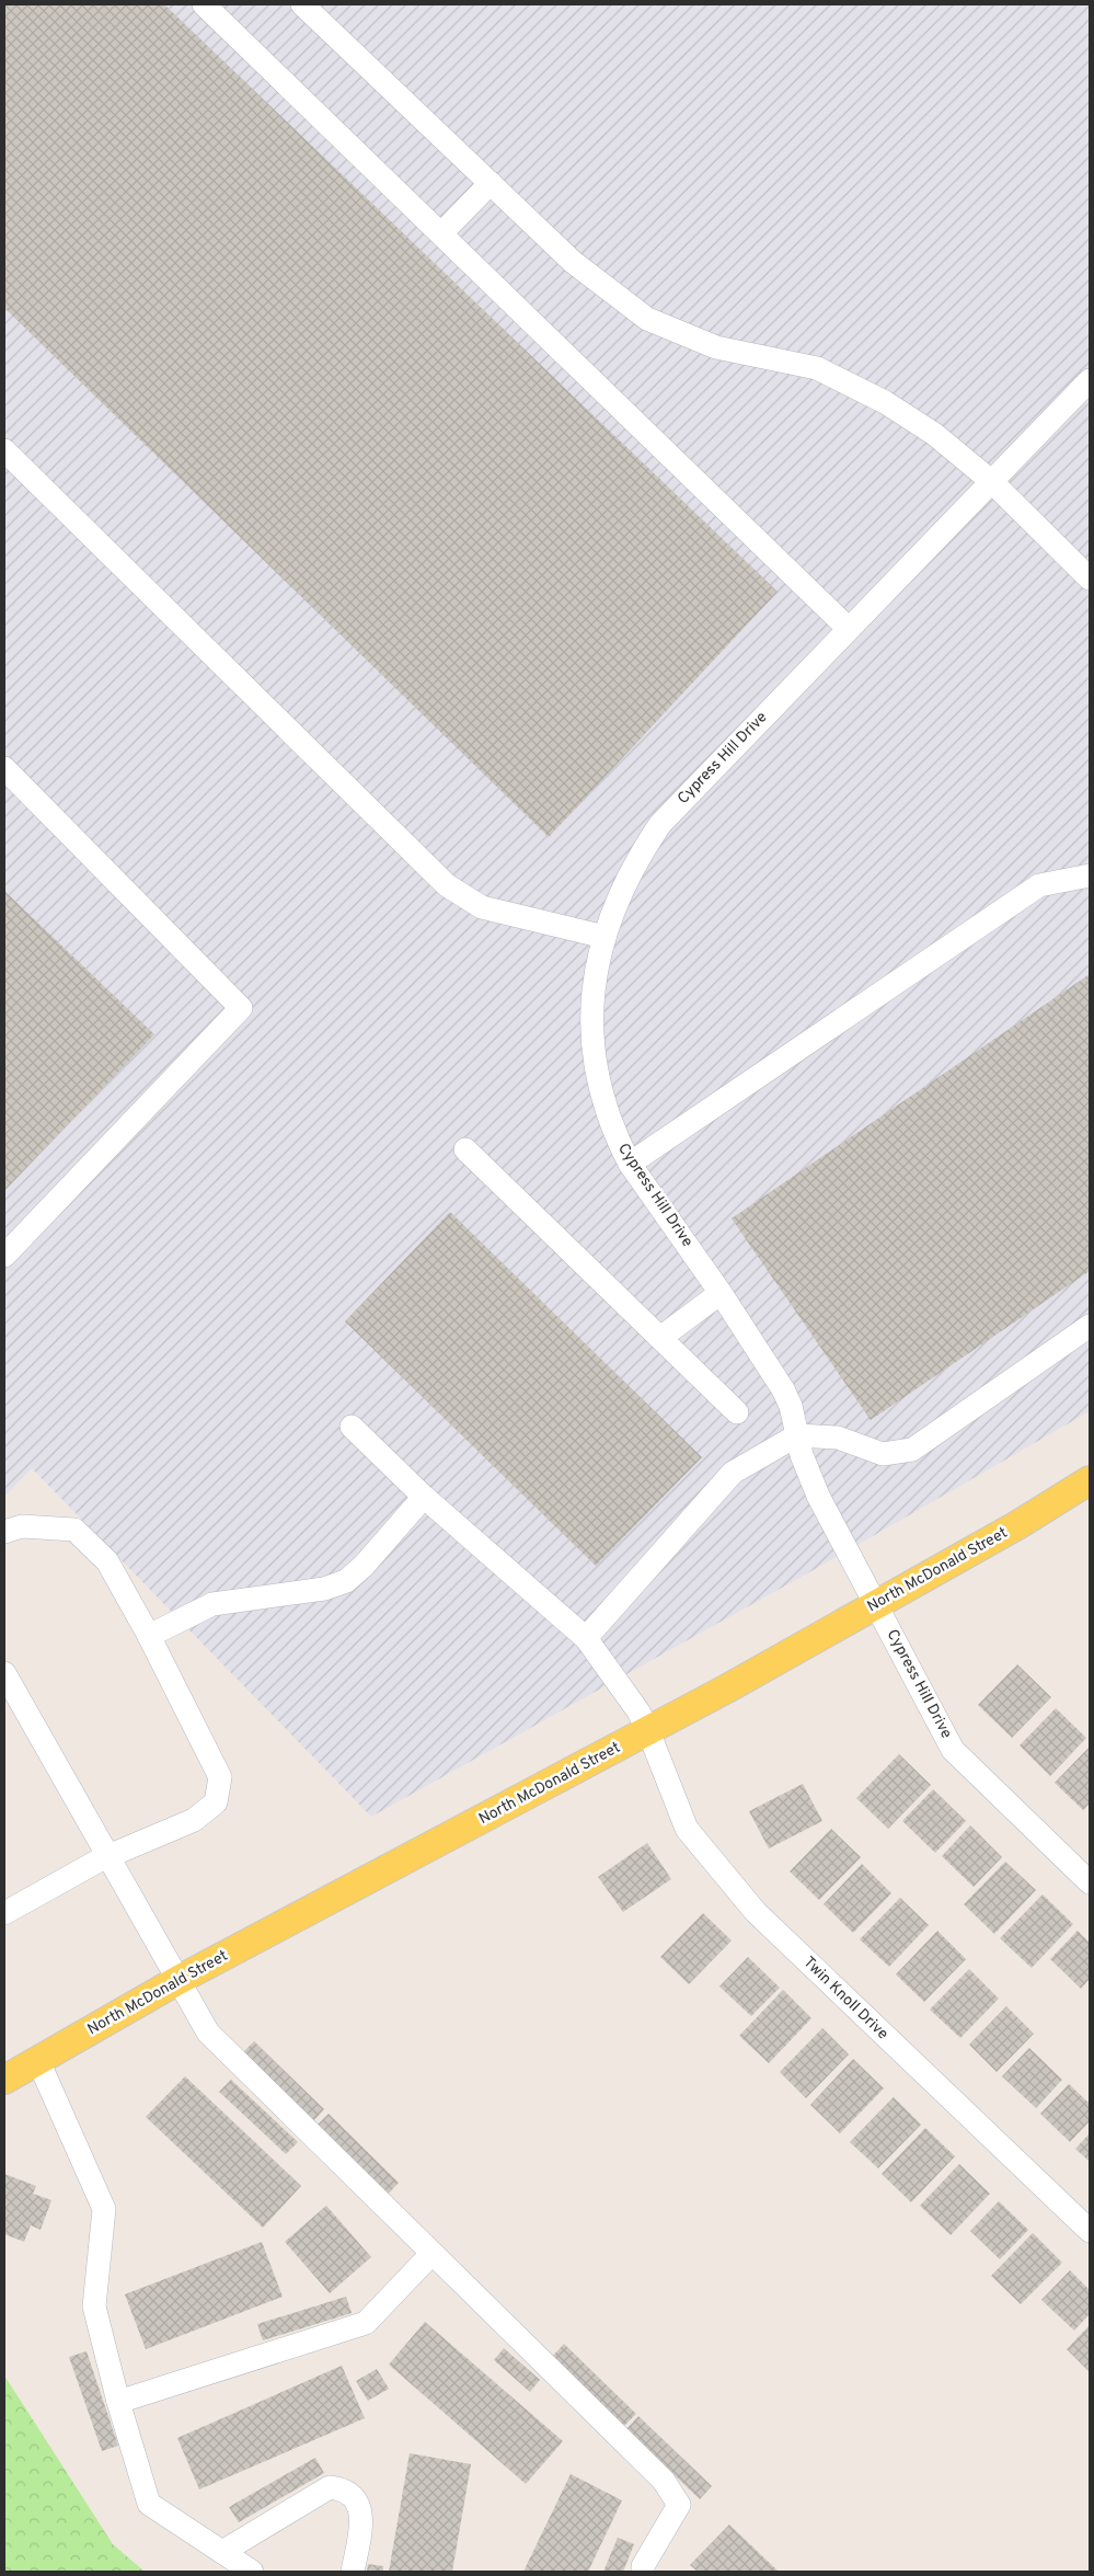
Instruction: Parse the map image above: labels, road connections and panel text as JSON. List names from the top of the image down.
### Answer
{
  "streets": {
    "main road": ["North McDonald Street"],
    "street": ["Cypress Hill Drive", "Twin Knoll Drive"]
  },
  "crossings": [
    ["Cypress Hill Drive", "North McDonald Street"],
    ["North McDonald Street", "Twin Knoll Drive"]
  ]
}
